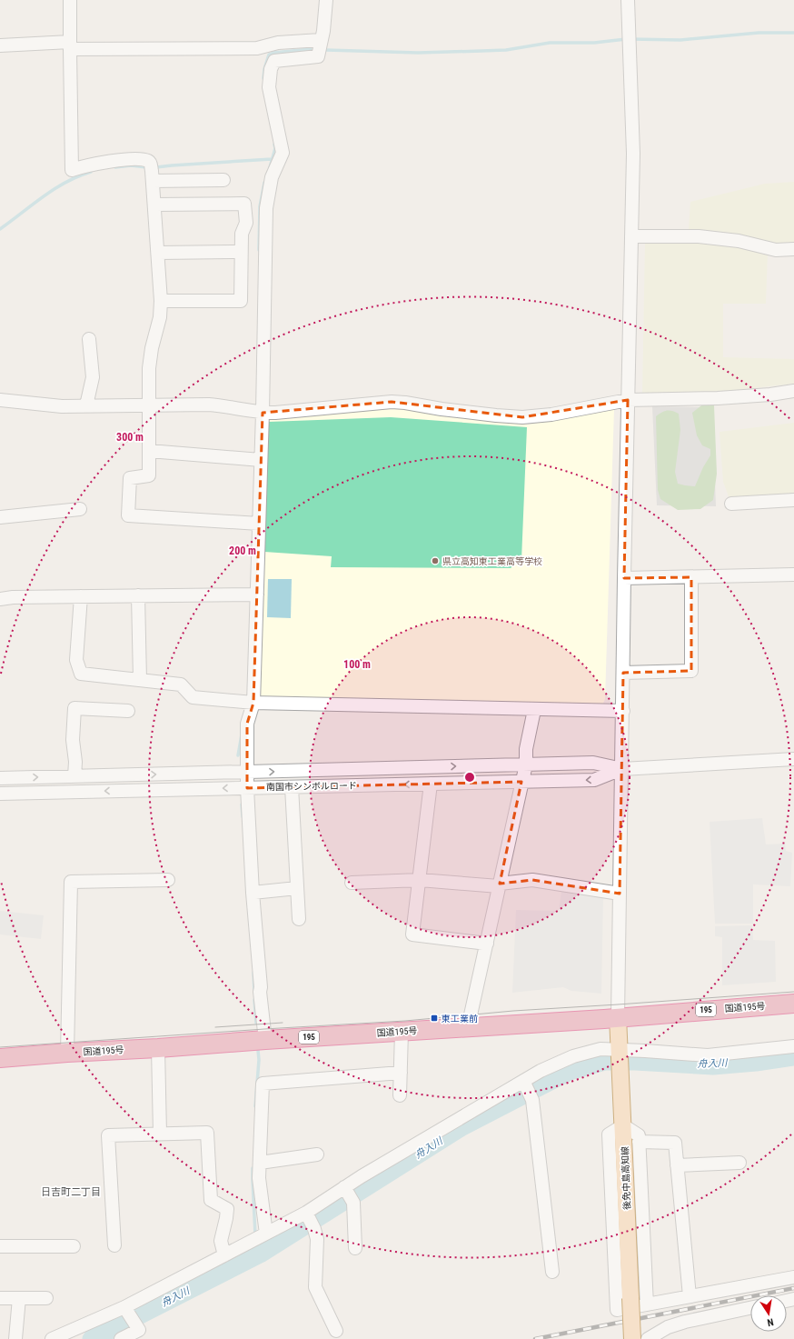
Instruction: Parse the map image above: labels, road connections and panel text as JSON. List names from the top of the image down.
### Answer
{
  "streets": {
    "highway": ["国道195号", "195"],
    "main road": ["後免中島高知線"],
    "street": ["南国市シンボルロード"]
  },
  "crossings": [
    ["国道195号", "後免中島高知線"]
  ],
  "districts": ["日吉町二丁目"],
  "water": ["舟入川"],
  "places": {
    "other": ["県立高知東工業高等学校"],
    "transit": ["東工業前"]
  },
  "north": "bottom",
  "rings": ["300 m", "200 m", "100 m"]
}
